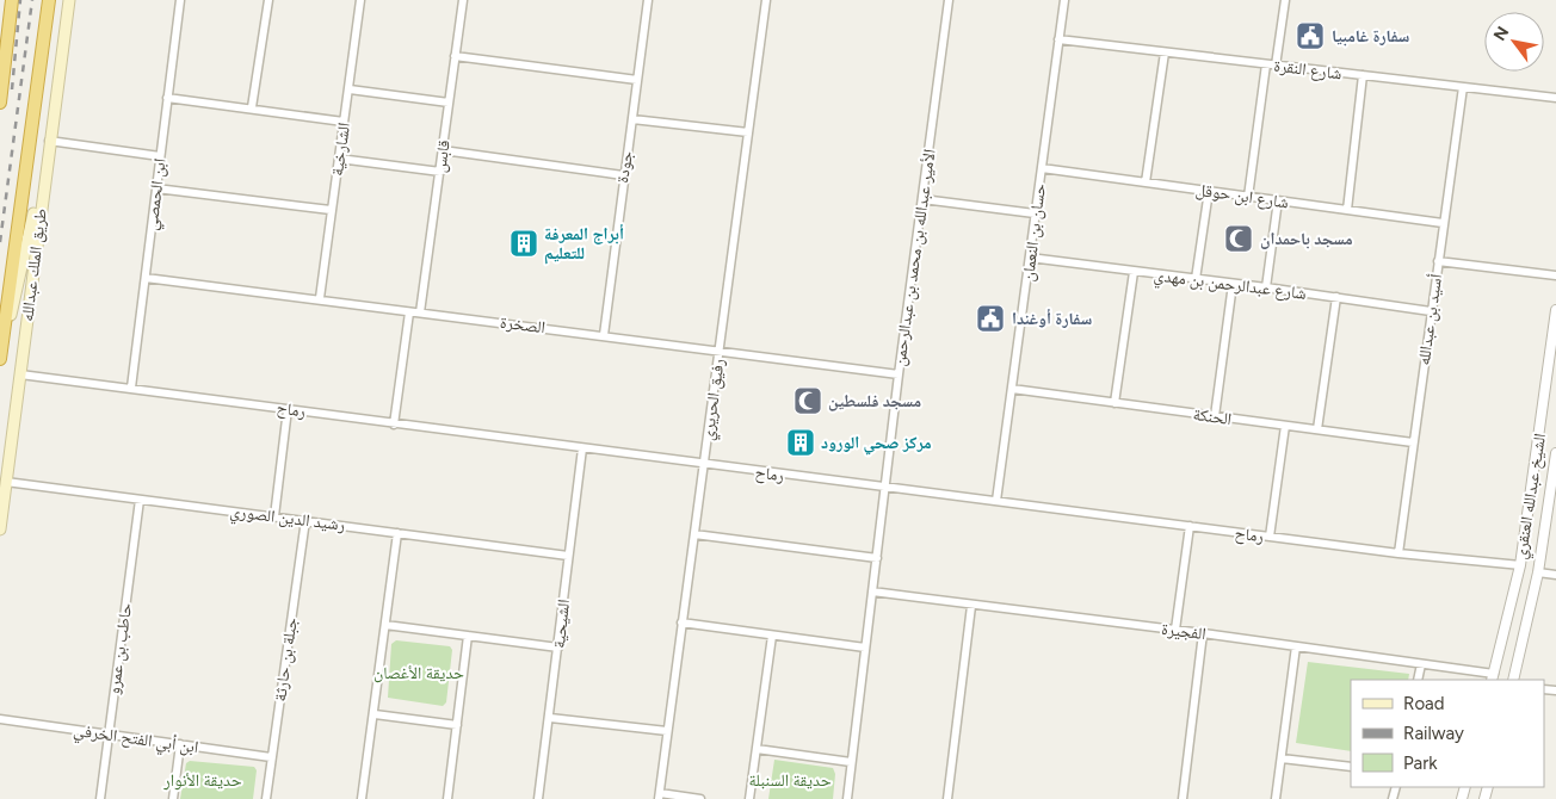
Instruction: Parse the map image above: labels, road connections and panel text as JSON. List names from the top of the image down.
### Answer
{
  "streets": {
    "highway": ["طريق الملك عبدالله"],
    "street": [
      "شارع النقرة",
      "الشارخية",
      "قابس",
      "جودة",
      "ابن الحمصي",
      "شارع ابن حوقل",
      "حسان بن النعمان",
      "الأمير عبدالله بن محمد بن عبدالرحمن",
      "شارع عبدالرحمن بن مهدي",
      "أسيد بن عبدالله",
      "الصخرة",
      "رفيق الحريري",
      "رماح",
      "الحنكة",
      "الشيخ عبدالله العنقري",
      "رشيد الدين الصوري",
      "الشيحية",
      "الفجيرة",
      "حاطب بن عمرو",
      "جبلة بن حارثة",
      "ابن أبي الفتح الخرفي"
    ]
  },
  "crossings": [
    ["شارع النقرة", "حسان بن النعمان"],
    ["شارع النقرة", "أسيد بن عبدالله"],
    ["الشارخية", "الصخرة"],
    ["قابس", "الصخرة"],
    ["جودة", "الصخرة"],
    ["ابن الحمصي", "الصخرة"],
    ["ابن الحمصي", "رماح"],
    ["شارع ابن حوقل", "حسان بن النعمان"],
    ["شارع ابن حوقل", "أسيد بن عبدالله"],
    ["حسان بن النعمان", "شارع عبدالرحمن بن مهدي"],
    ["حسان بن النعمان", "رماح"],
    ["حسان بن النعمان", "الحنكة"],
    ["الأمير عبدالله بن محمد بن عبدالرحمن", "الصخرة"],
    ["الأمير عبدالله بن محمد بن عبدالرحمن", "رماح"],
    ["الأمير عبدالله بن محمد بن عبدالرحمن", "الفجيرة"],
    ["طريق الملك عبدالله", "رماح"],
    ["طريق الملك عبدالله", "رشيد الدين الصوري"],
    ["شارع عبدالرحمن بن مهدي", "أسيد بن عبدالله"],
    ["أسيد بن عبدالله", "رماح"],
    ["أسيد بن عبدالله", "الحنكة"],
    ["الصخرة", "رفيق الحريري"],
    ["رفيق الحريري", "رماح"],
    ["رماح", "الشيخ عبدالله العنقري"],
    ["رماح", "الشيحية"],
    ["الشيخ عبدالله العنقري", "الفجيرة"],
    ["رشيد الدين الصوري", "الشيحية"],
    ["رشيد الدين الصوري", "حاطب بن عمرو"],
    ["رشيد الدين الصوري", "جبلة بن حارثة"],
    ["حاطب بن عمرو", "ابن أبي الفتح الخرفي"],
    ["جبلة بن حارثة", "ابن أبي الفتح الخرفي"]
  ],
  "parks": ["حديقة الأغصان", "حديقة الأنوار", "حديقة السنبلة"],
  "places": {
    "public building": ["سفارة غامبيا", "سفارة أوغندا"],
    "mosque": ["مسجد باحمدان", "مسجد فلسطين"],
    "building": ["أبراج المعرفة للتعليم", "مركز صحي الورود"]
  },
  "legend": ["Road", "Railway", "Park"],
  "north": "top left"
}
